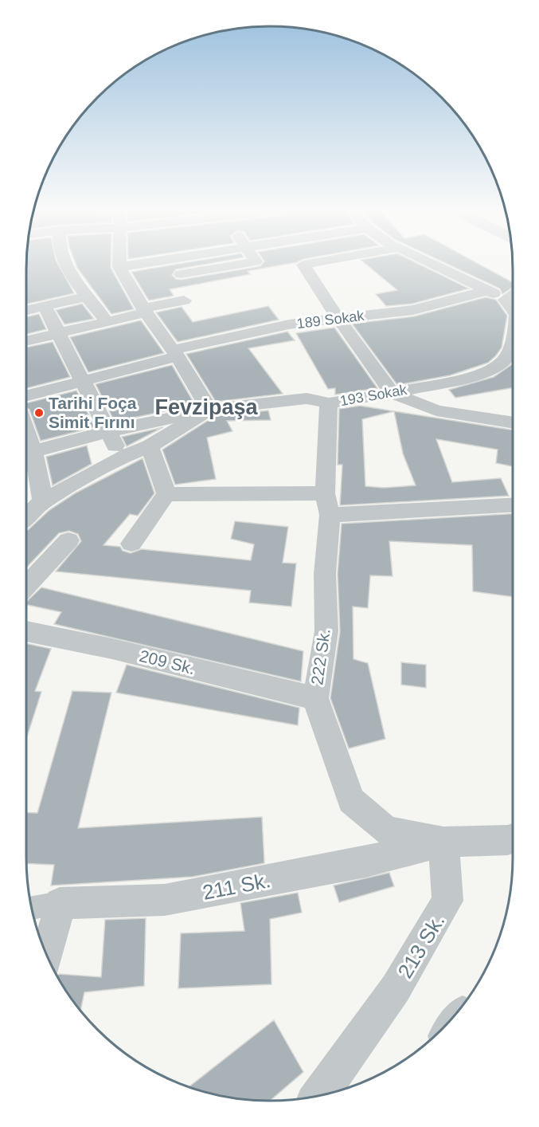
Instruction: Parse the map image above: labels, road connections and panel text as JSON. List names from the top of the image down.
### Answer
{
  "streets": {
    "street": [
      "189 Sokak",
      "193 Sokak",
      "222 Sk.",
      "209 Sk.",
      "211 Sk.",
      "213 Sk."
    ]
  },
  "crossings": [
    ["193 Sokak", "222 Sk."],
    ["222 Sk.", "209 Sk."],
    ["222 Sk.", "211 Sk."],
    ["222 Sk.", "213 Sk."],
    ["211 Sk.", "213 Sk."]
  ],
  "districts": ["Fevzipaşa"],
  "places": ["Tarihi Foça Simit Fırını"]
}
